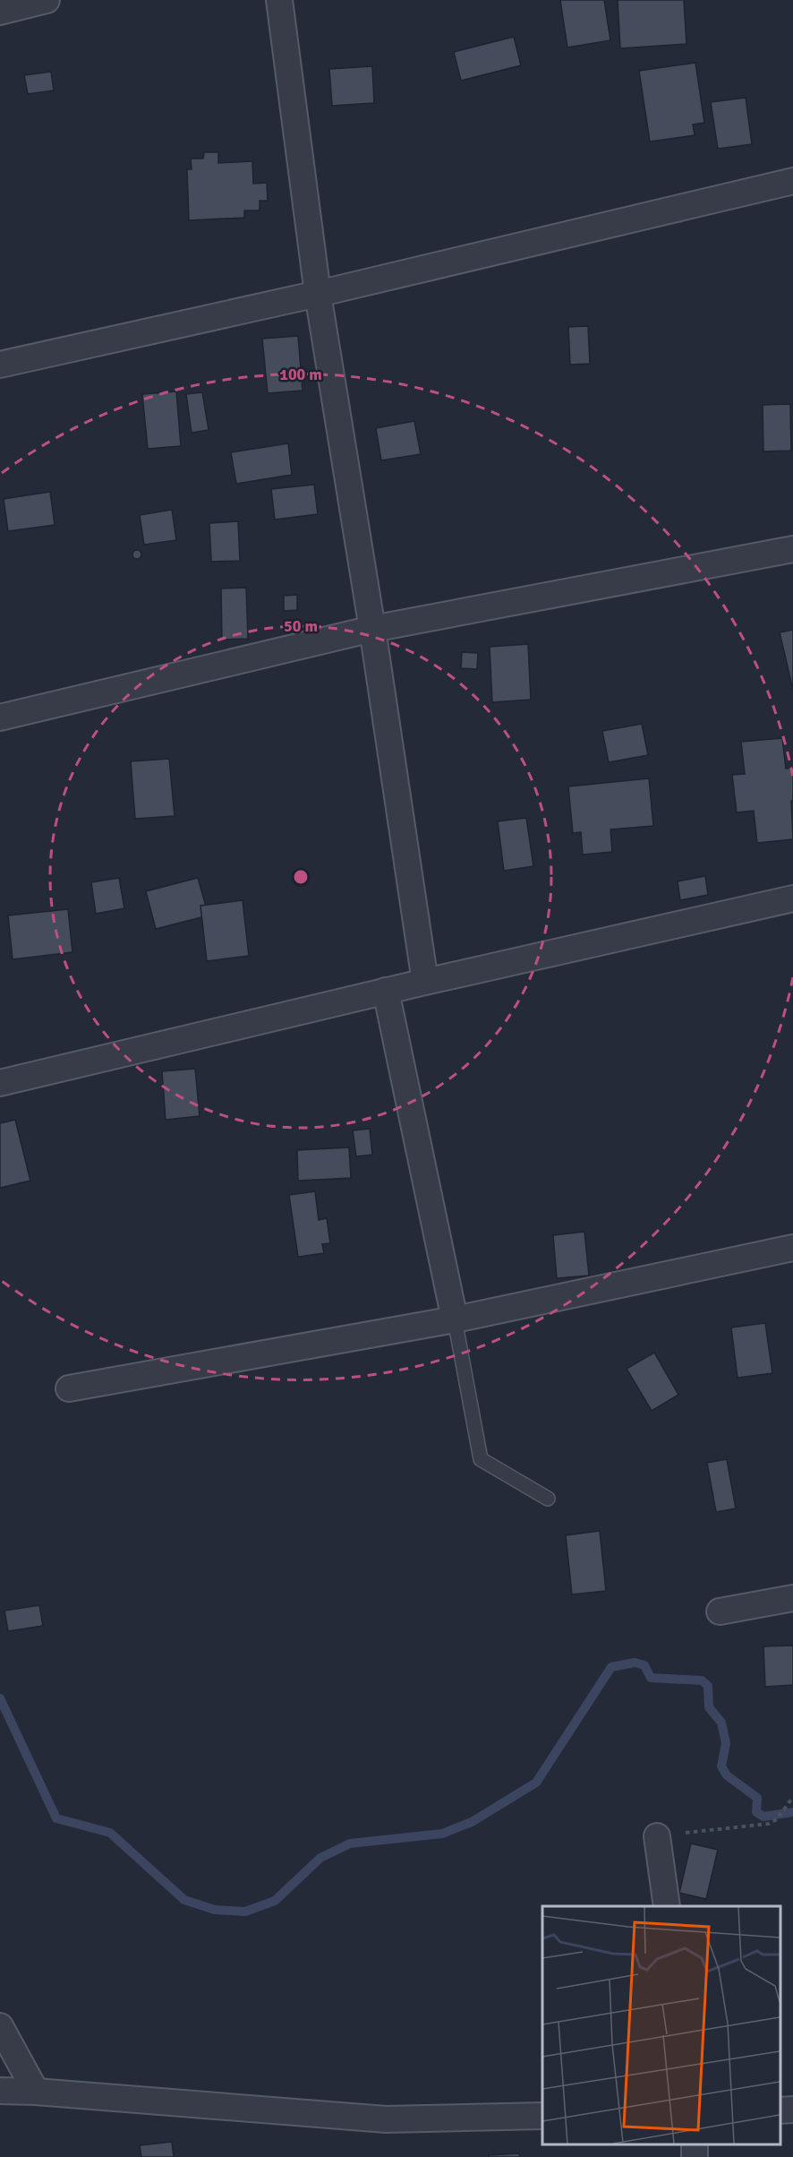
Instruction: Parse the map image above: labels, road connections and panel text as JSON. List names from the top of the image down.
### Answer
{
  "rings": ["100 m", "50 m"]
}
